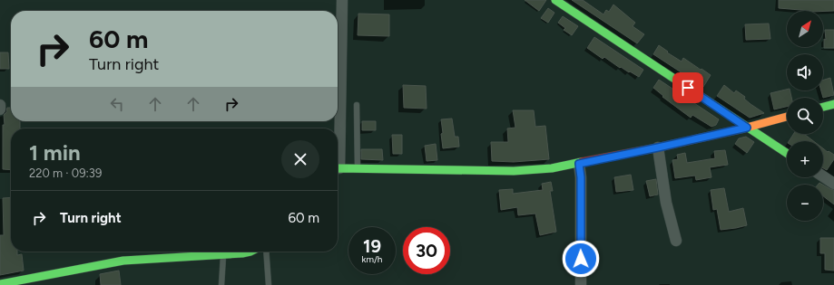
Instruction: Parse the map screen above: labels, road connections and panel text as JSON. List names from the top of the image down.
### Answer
{
  "north": "top right",
  "page": {
    "map_buttons": ["+", "−"],
    "turn": ["60 m", "Turn right"],
    "heading": ["1 min", "220 m · 09:39"],
    "list": [
      {
        "name": "Turn right",
        "value": "60 m"
      }
    ],
    "speed": "19 km/h",
    "limit": "30"
  }
}
